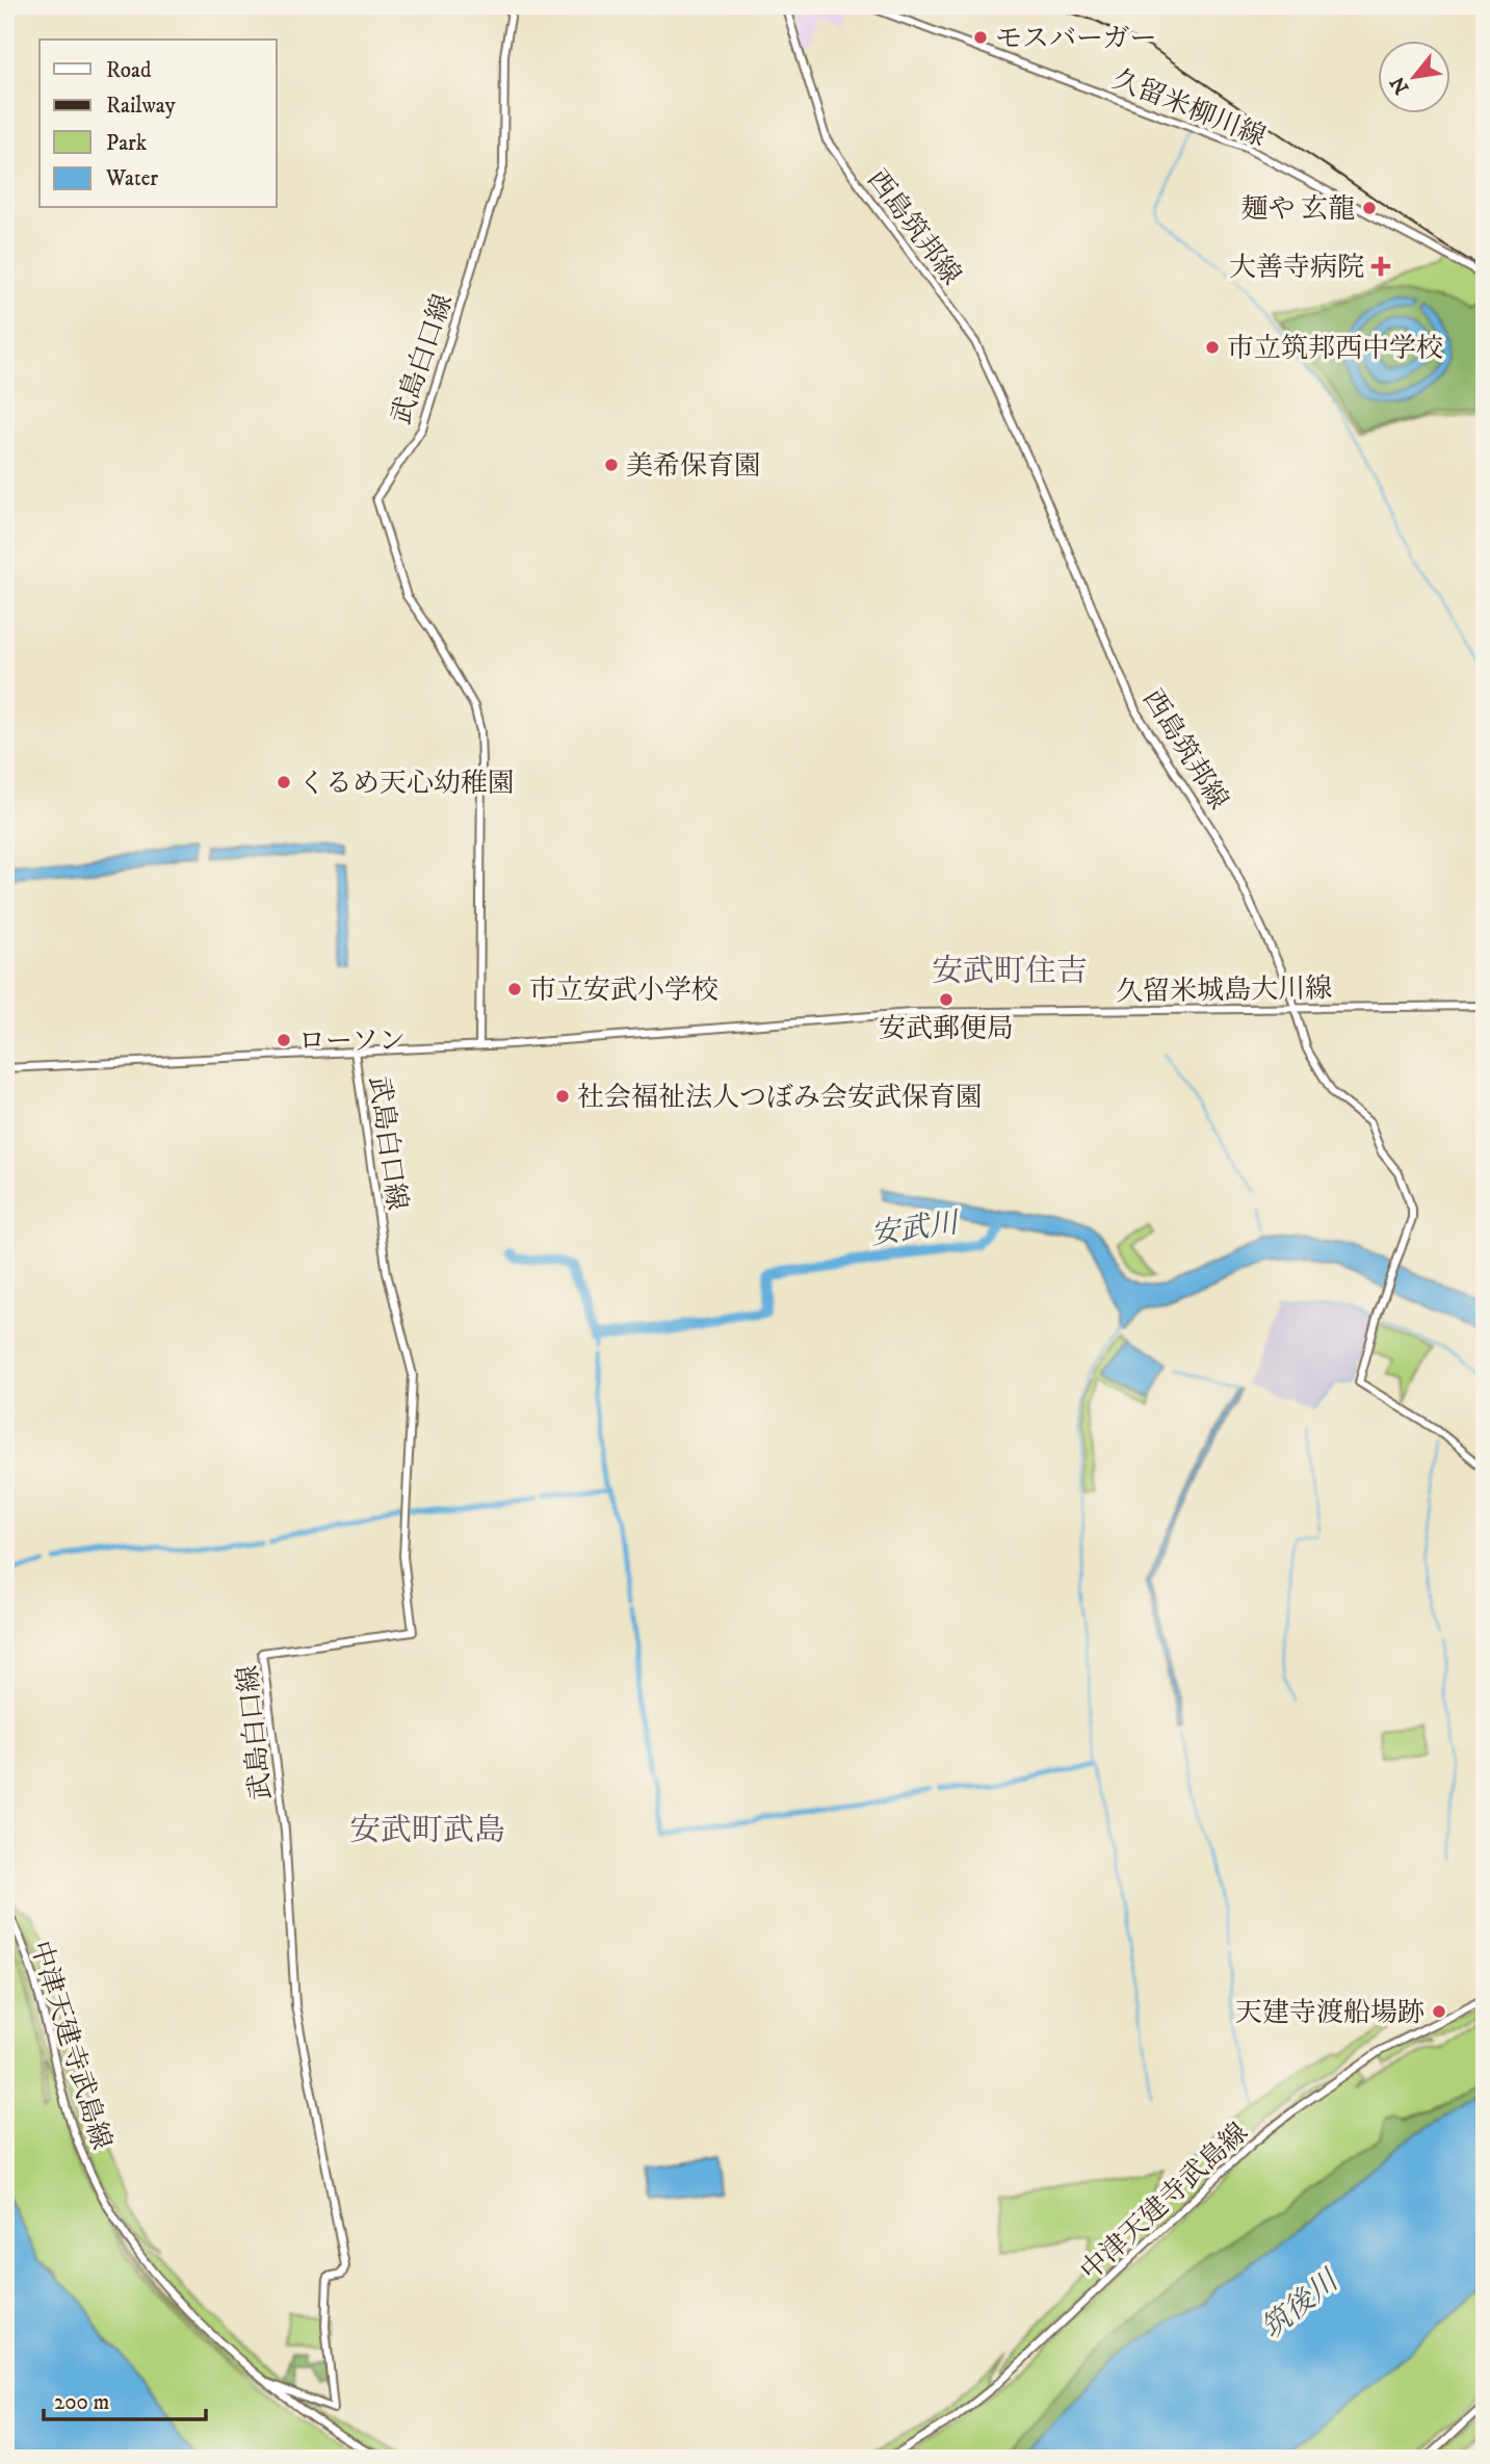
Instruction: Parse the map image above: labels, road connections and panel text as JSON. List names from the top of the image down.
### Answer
{
  "streets": {
    "main road": [
      "久留米柳川線",
      "西島筑邦線",
      "武島白口線",
      "久留米城島大川線",
      "中津天建寺武島線"
    ]
  },
  "crossings": [
    ["西島筑邦線", "久留米城島大川線"],
    ["武島白口線", "久留米城島大川線"],
    ["武島白口線", "中津天建寺武島線"]
  ],
  "districts": ["安武町住吉", "安武町武島"],
  "water": ["安武川", "筑後川"],
  "places": {
    "other": [
      "モスバーガー",
      "麺や 玄龍",
      "市立筑邦西中学校",
      "美希保育園",
      "くるめ天心幼稚園",
      "市立安武小学校",
      "安武郵便局",
      "ローソン",
      "社会福祉法人つぼみ会安武保育園",
      "天建寺渡船場跡"
    ],
    "health": ["大善寺病院"]
  },
  "legend": [
    "Road",
    "Railway",
    "Park",
    "Water"
  ],
  "scale_bar": "200 m",
  "north": "bottom left"
}
